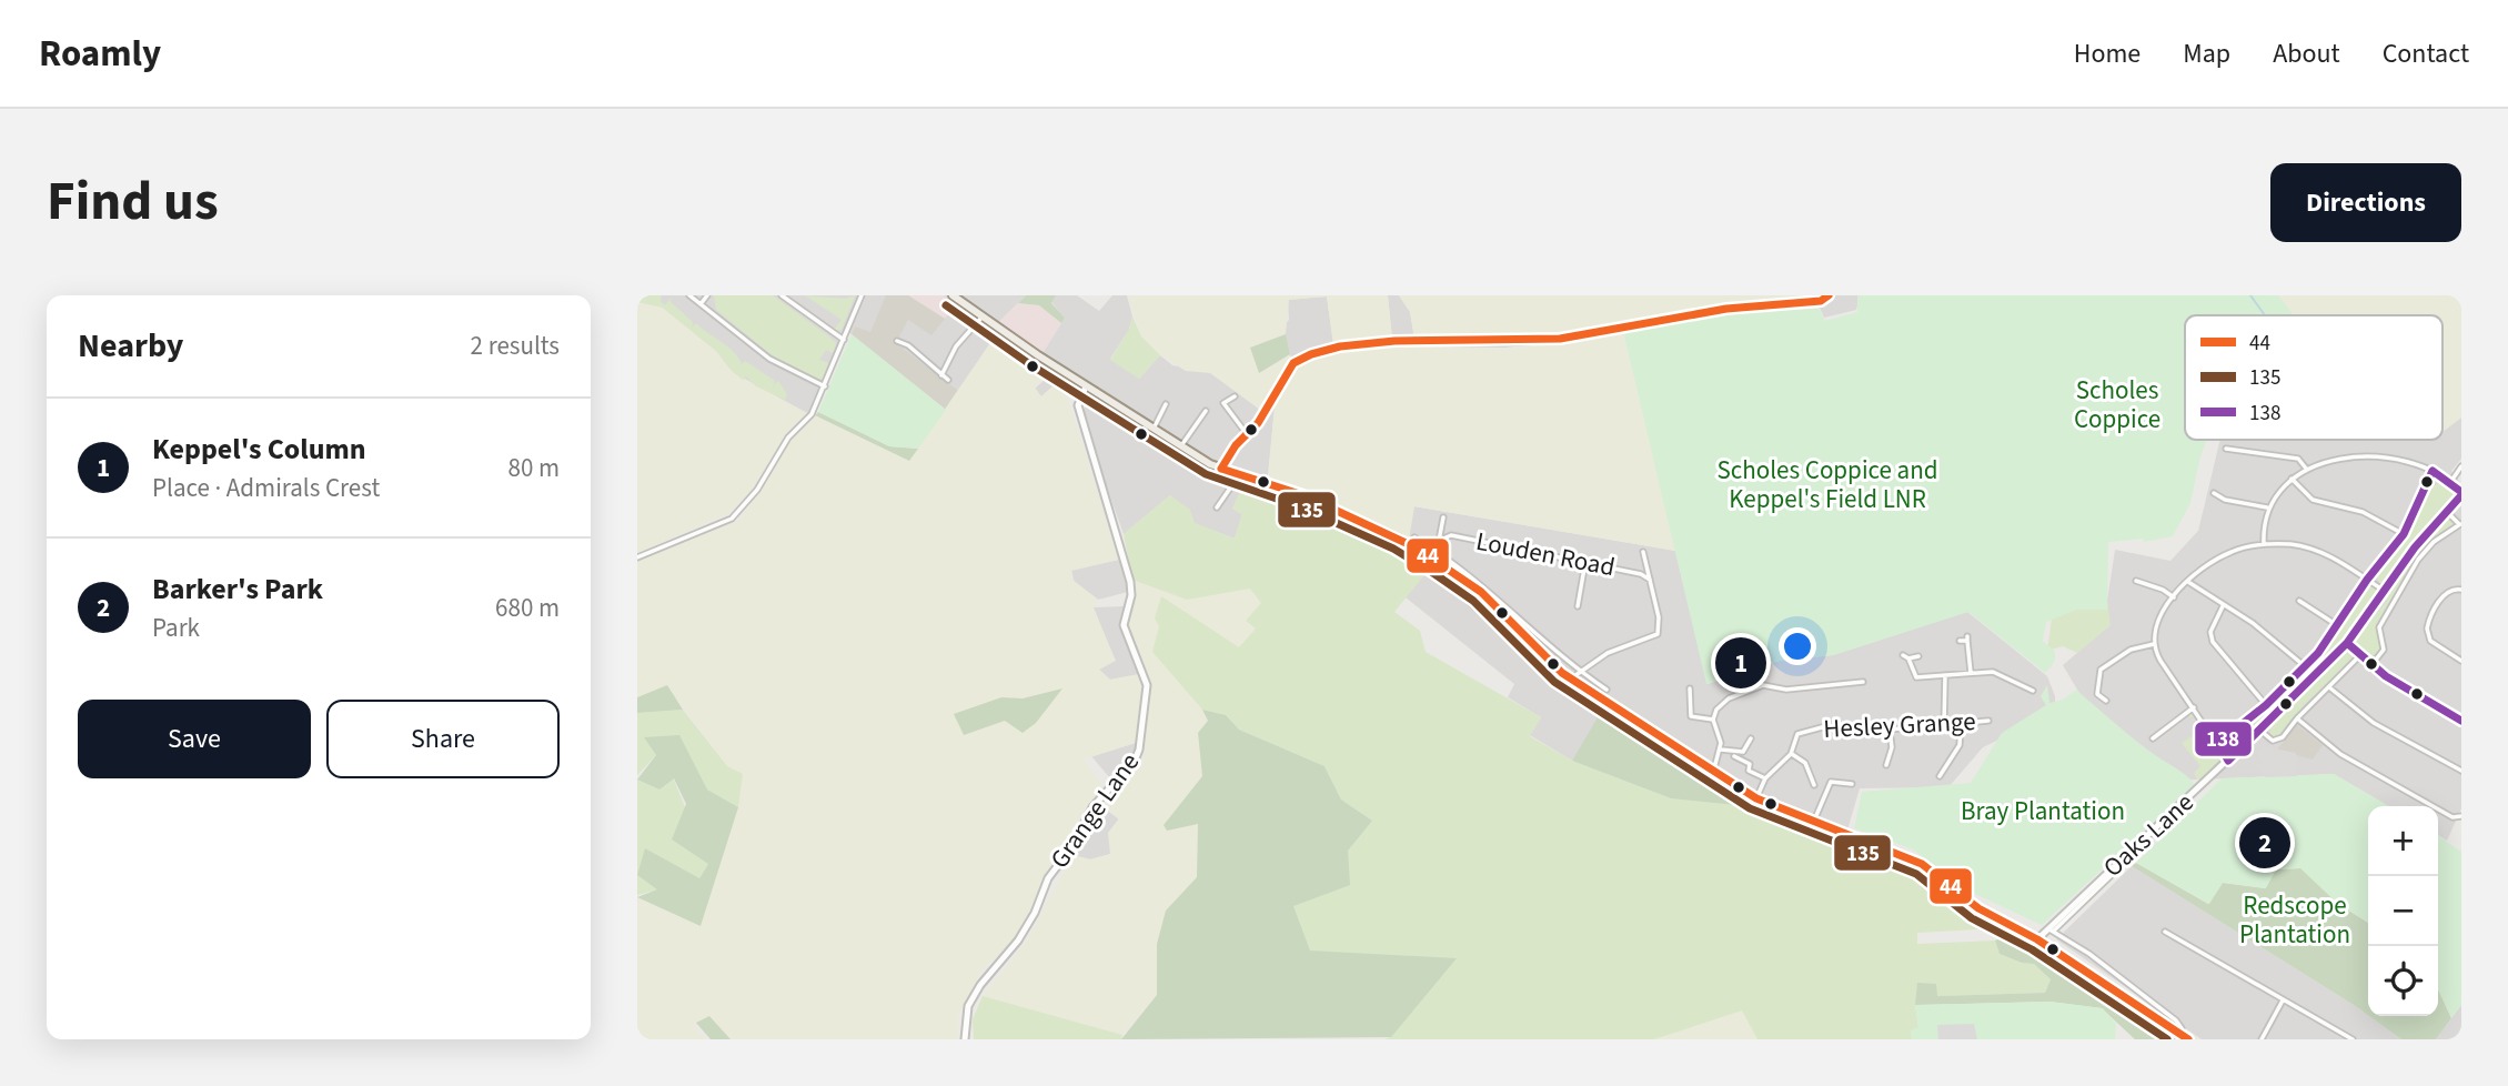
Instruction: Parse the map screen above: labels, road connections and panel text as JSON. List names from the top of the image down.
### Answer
{
  "streets": {
    "street": [
      "Louden Road",
      "Hesley Grange",
      "Grange Lane",
      "Oaks Lane"
    ]
  },
  "parks": [
    "Scholes Coppice",
    "Scholes Coppice and Keppel's Field LNR",
    "Bray Plantation",
    "Redscope Plantation"
  ],
  "lines": ["transit line 44", "transit line 135", "transit line 138"],
  "legend": ["44", "135", "138"],
  "page": {
    "header": "Roamly",
    "nav": [
      "Home",
      "Map",
      "About",
      "Contact"
    ],
    "title": "Find us",
    "buttons": [
      "Directions",
      ["Save", "Share"]
    ],
    "heading": ["Nearby", "2 results"],
    "list": [
      {
        "mark": "1",
        "name": "Keppel's Column",
        "note": "Place · Admirals Crest",
        "value": "80 m"
      },
      {
        "mark": "2",
        "name": "Barker's Park",
        "note": "Park",
        "value": "680 m"
      }
    ],
    "pins": ["1", "2"],
    "map_buttons": ["+", "−"]
  }
}
